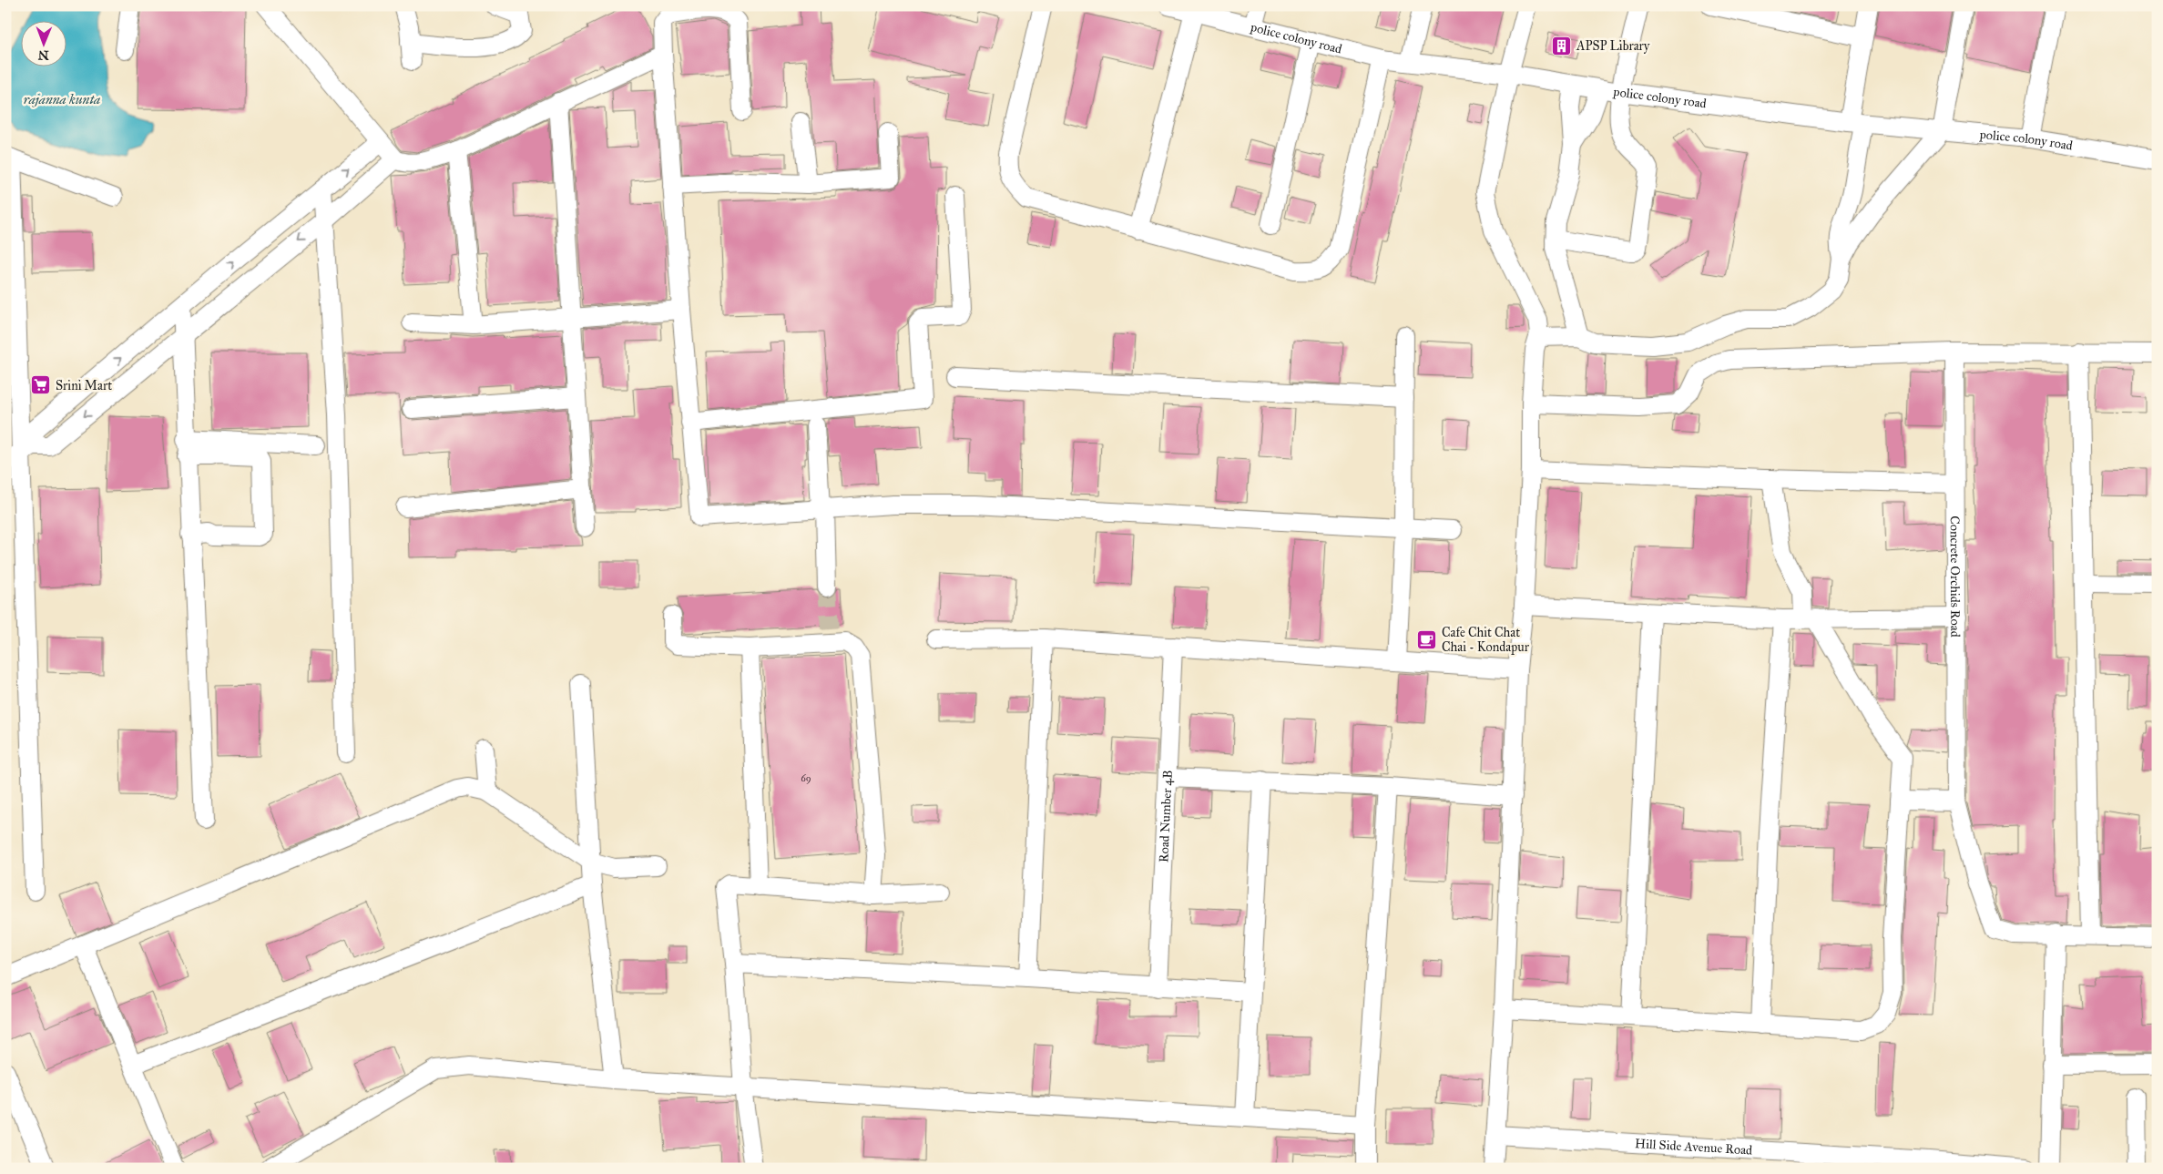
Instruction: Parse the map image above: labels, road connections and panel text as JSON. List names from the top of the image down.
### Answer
{
  "streets": {
    "street": [
      "police colony road",
      "Concrete Orchids Road",
      "Road Number 4B",
      "Hill Side Avenue Road"
    ]
  },
  "water": ["rajanna kunta"],
  "places": {
    "building": ["APSP Library"],
    "supermarket": ["Srini Mart"],
    "cafe": ["Cafe Chit Chat Chai - Kondapur"]
  },
  "house_numbers": ["69"],
  "north": "bottom"
}
